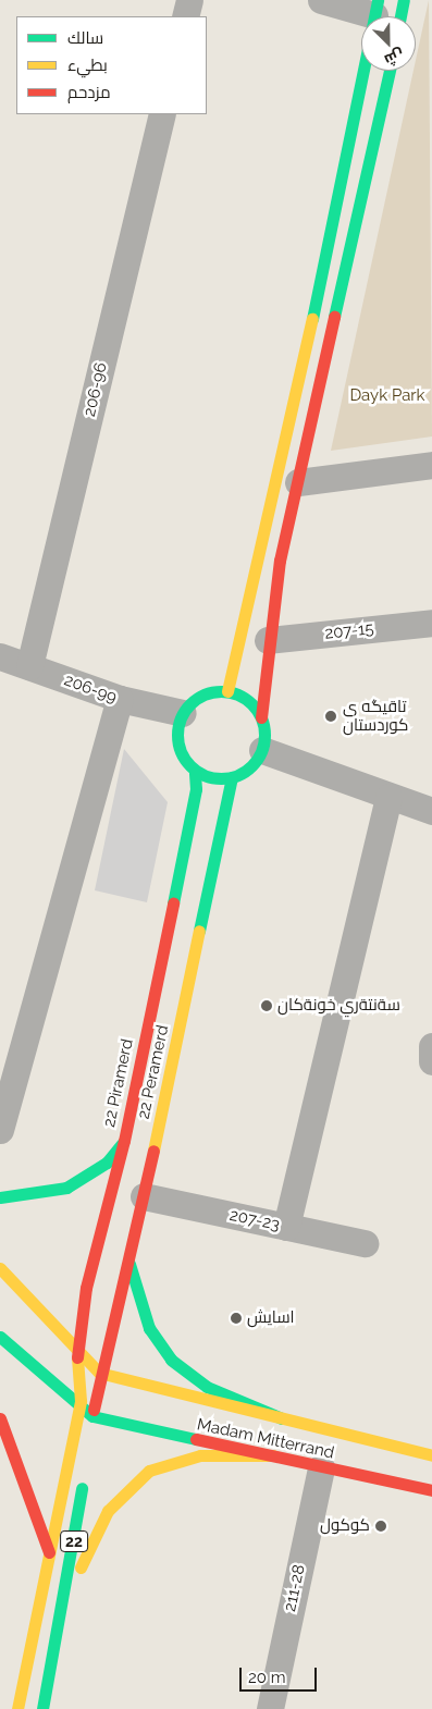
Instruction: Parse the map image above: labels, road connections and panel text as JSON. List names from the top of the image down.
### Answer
{
  "streets": {
    "main road": [
      "22 Peramerd",
      "22 Piramerd",
      "Madam Mitterrand",
      "22"
    ],
    "street": [
      "206-96",
      "207-15",
      "206-99",
      "207-23",
      "211-28"
    ]
  },
  "crossings": [
    ["206-96", "206-99"],
    ["206-99", "22 Peramerd"],
    ["206-99", "22 Piramerd"],
    ["22 Peramerd", "22 Piramerd"],
    ["22 Peramerd", "207-23"],
    ["22 Peramerd", "Madam Mitterrand"],
    ["22 Piramerd", "22"],
    ["Madam Mitterrand", "211-28"]
  ],
  "parks": ["Dayk Park"],
  "places": [
    "تاقيگه ى كوردستان",
    "سةنتةري خونةكان",
    "اسايش",
    "کوکول"
  ],
  "legend": ["سالك", "بطيء", "مزدحم"],
  "scale_bar": "20 m",
  "north": "bottom right"
}
